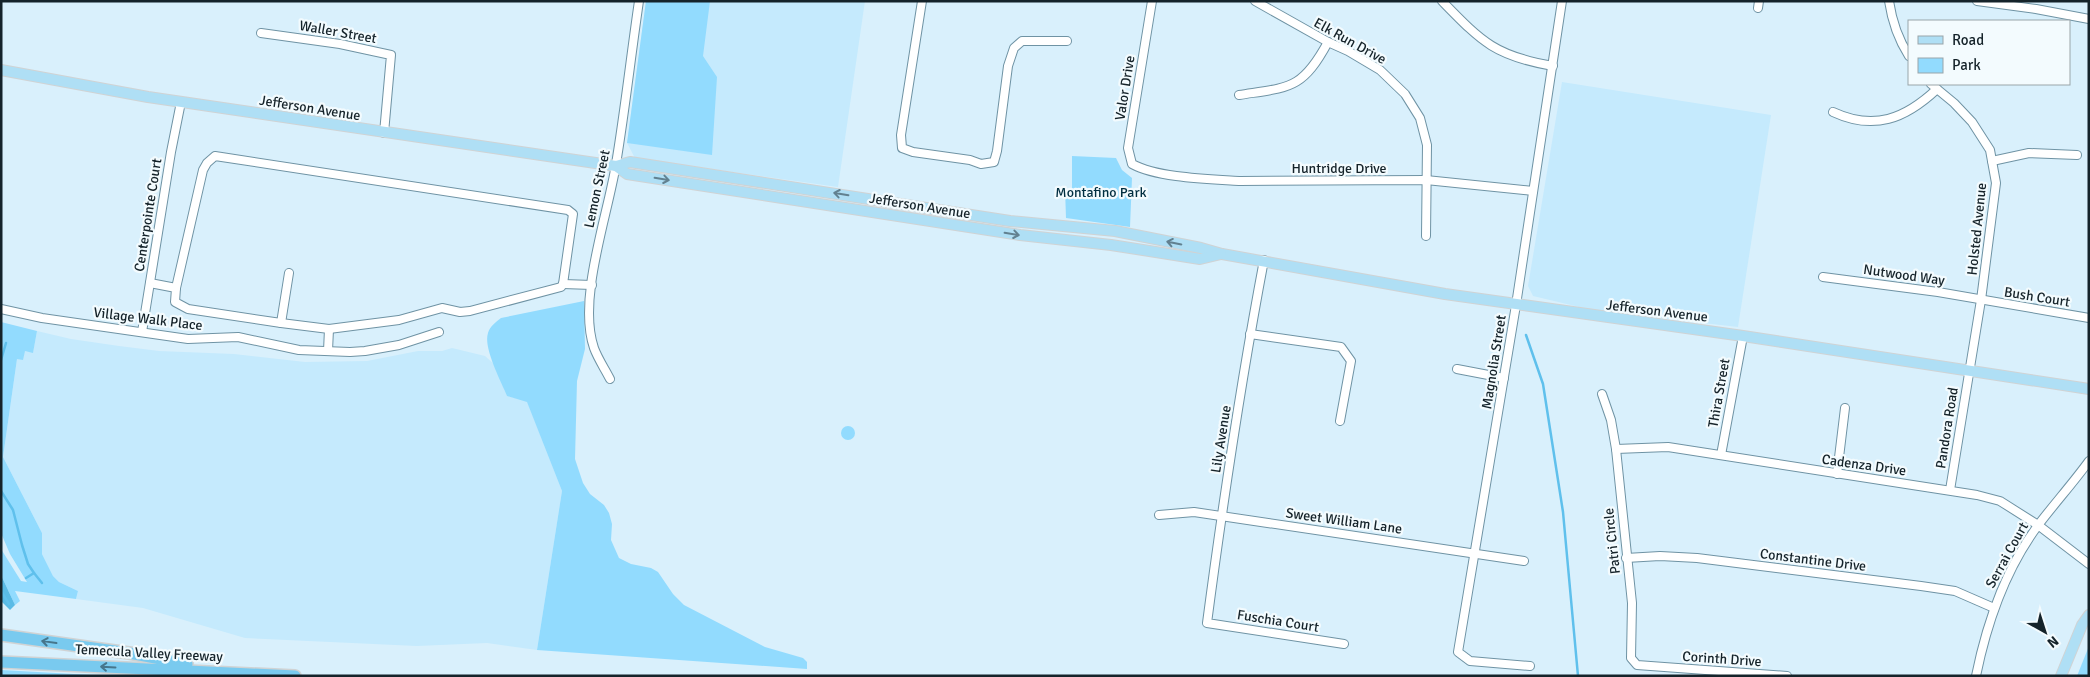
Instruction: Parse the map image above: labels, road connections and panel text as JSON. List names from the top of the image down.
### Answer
{
  "streets": {
    "highway": ["Temecula Valley Freeway"],
    "main road": ["Jefferson Avenue"],
    "street": [
      "Waller Street",
      "Elk Run Drive",
      "Valor Drive",
      "Huntridge Drive",
      "Lemon Street",
      "Centerpointe Court",
      "Holsted Avenue",
      "Nutwood Way",
      "Bush Court",
      "Village Walk Place",
      "Magnolia Street",
      "Thira Street",
      "Pandora Road",
      "Lily Avenue",
      "Cadenza Drive",
      "Sweet William Lane",
      "Patri Circle",
      "Serrai Court",
      "Constantine Drive",
      "Fuschia Court",
      "Corinth Drive"
    ]
  },
  "crossings": [
    ["Waller Street", "Jefferson Avenue"],
    ["Elk Run Drive", "Huntridge Drive"],
    ["Valor Drive", "Huntridge Drive"],
    ["Jefferson Avenue", "Lemon Street"],
    ["Jefferson Avenue", "Centerpointe Court"],
    ["Jefferson Avenue", "Holsted Avenue"],
    ["Jefferson Avenue", "Magnolia Street"],
    ["Jefferson Avenue", "Thira Street"],
    ["Jefferson Avenue", "Pandora Road"],
    ["Jefferson Avenue", "Lily Avenue"],
    ["Huntridge Drive", "Magnolia Street"],
    ["Centerpointe Court", "Village Walk Place"],
    ["Holsted Avenue", "Nutwood Way"],
    ["Holsted Avenue", "Bush Court"],
    ["Holsted Avenue", "Pandora Road"],
    ["Nutwood Way", "Bush Court"],
    ["Magnolia Street", "Sweet William Lane"],
    ["Thira Street", "Cadenza Drive"],
    ["Pandora Road", "Cadenza Drive"],
    ["Lily Avenue", "Sweet William Lane"],
    ["Lily Avenue", "Fuschia Court"],
    ["Cadenza Drive", "Patri Circle"],
    ["Cadenza Drive", "Serrai Court"],
    ["Patri Circle", "Constantine Drive"],
    ["Patri Circle", "Corinth Drive"],
    ["Serrai Court", "Constantine Drive"]
  ],
  "parks": ["Montafino Park"],
  "legend": ["Road", "Park"],
  "north": "bottom right"
}
